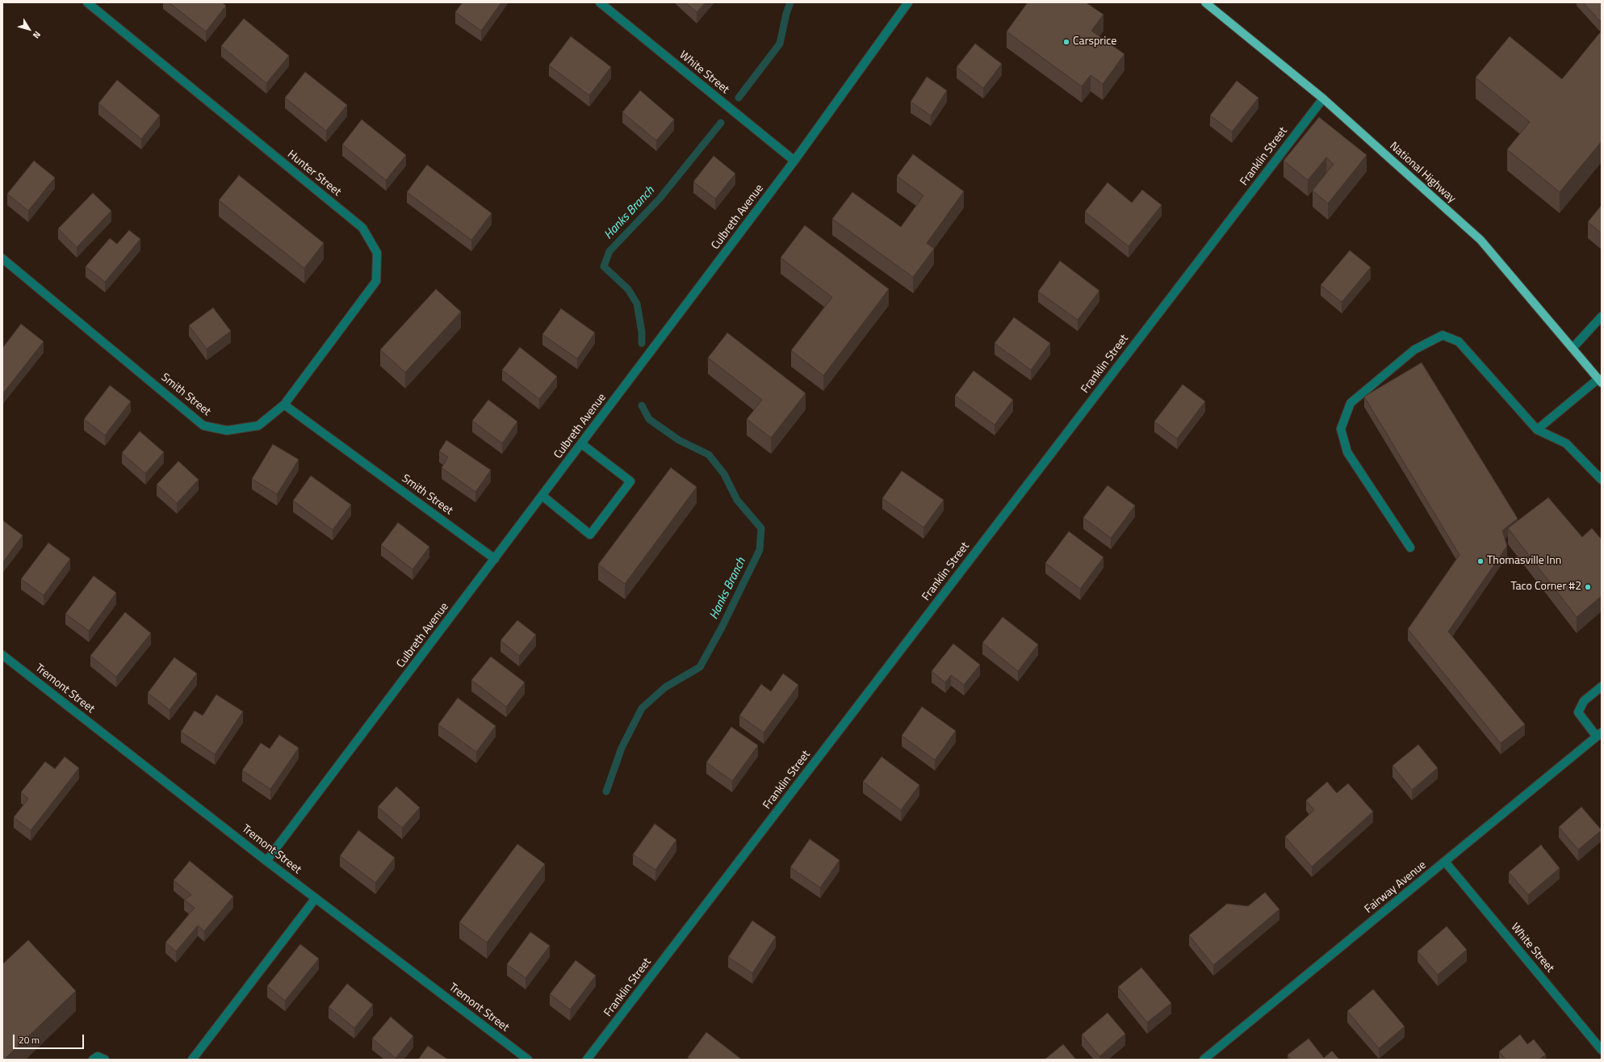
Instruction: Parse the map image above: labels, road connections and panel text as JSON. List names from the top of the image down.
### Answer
{
  "streets": {
    "main road": ["National Highway"],
    "street": [
      "White Street",
      "Franklin Street",
      "Hunter Street",
      "Culbreth Avenue",
      "Smith Street",
      "Tremont Street",
      "Fairway Avenue"
    ]
  },
  "crossings": [
    ["White Street", "Culbreth Avenue"],
    ["White Street", "Fairway Avenue"],
    ["Franklin Street", "National Highway"],
    ["Hunter Street", "Smith Street"],
    ["Culbreth Avenue", "Smith Street"],
    ["Culbreth Avenue", "Tremont Street"]
  ],
  "water": ["Hanks Branch"],
  "places": ["Carsprice", "Thomasville Inn", "Taco Corner #2"],
  "scale_bar": "20 m",
  "north": "bottom right"
}
